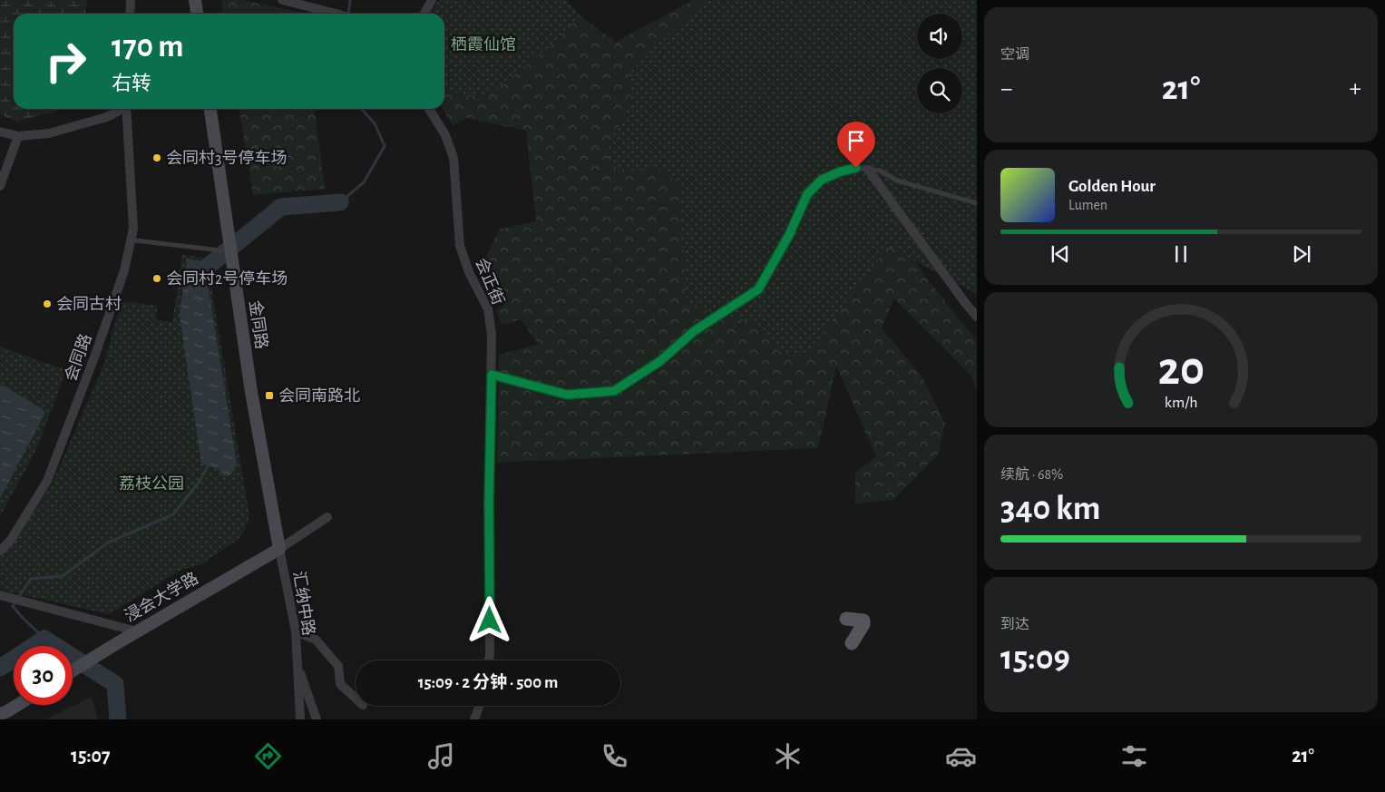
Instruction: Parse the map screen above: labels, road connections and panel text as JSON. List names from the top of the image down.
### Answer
{
  "streets": {
    "street": [
      "会正街",
      "金同路",
      "会同路",
      "浸会大学路",
      "汇纳中路"
    ]
  },
  "crossings": [
    ["金同路", "浸会大学路"],
    ["金同路", "汇纳中路"],
    ["浸会大学路", "汇纳中路"]
  ],
  "parks": ["栖霞仙馆", "荔枝公园"],
  "places": {
    "other": ["会同村3号停车场", "会同村2号停车场", "会同古村"],
    "transit": ["会同南路北"]
  },
  "page": {
    "tile": [
      "空调",
      ["续航 · 68%", "340 km"],
      ["到达", "15:09"]
    ],
    "turn": ["170 m", "右转"],
    "heat": ["−", "21°", "+"],
    "song": ["Golden Hour", "Lumen"],
    "limit": "30",
    "trip": "15:09 · 2 分钟 · 500 m",
    "tabs": ["15:07", "21°"],
    "gauge": ["20", "km/h"]
  }
}
